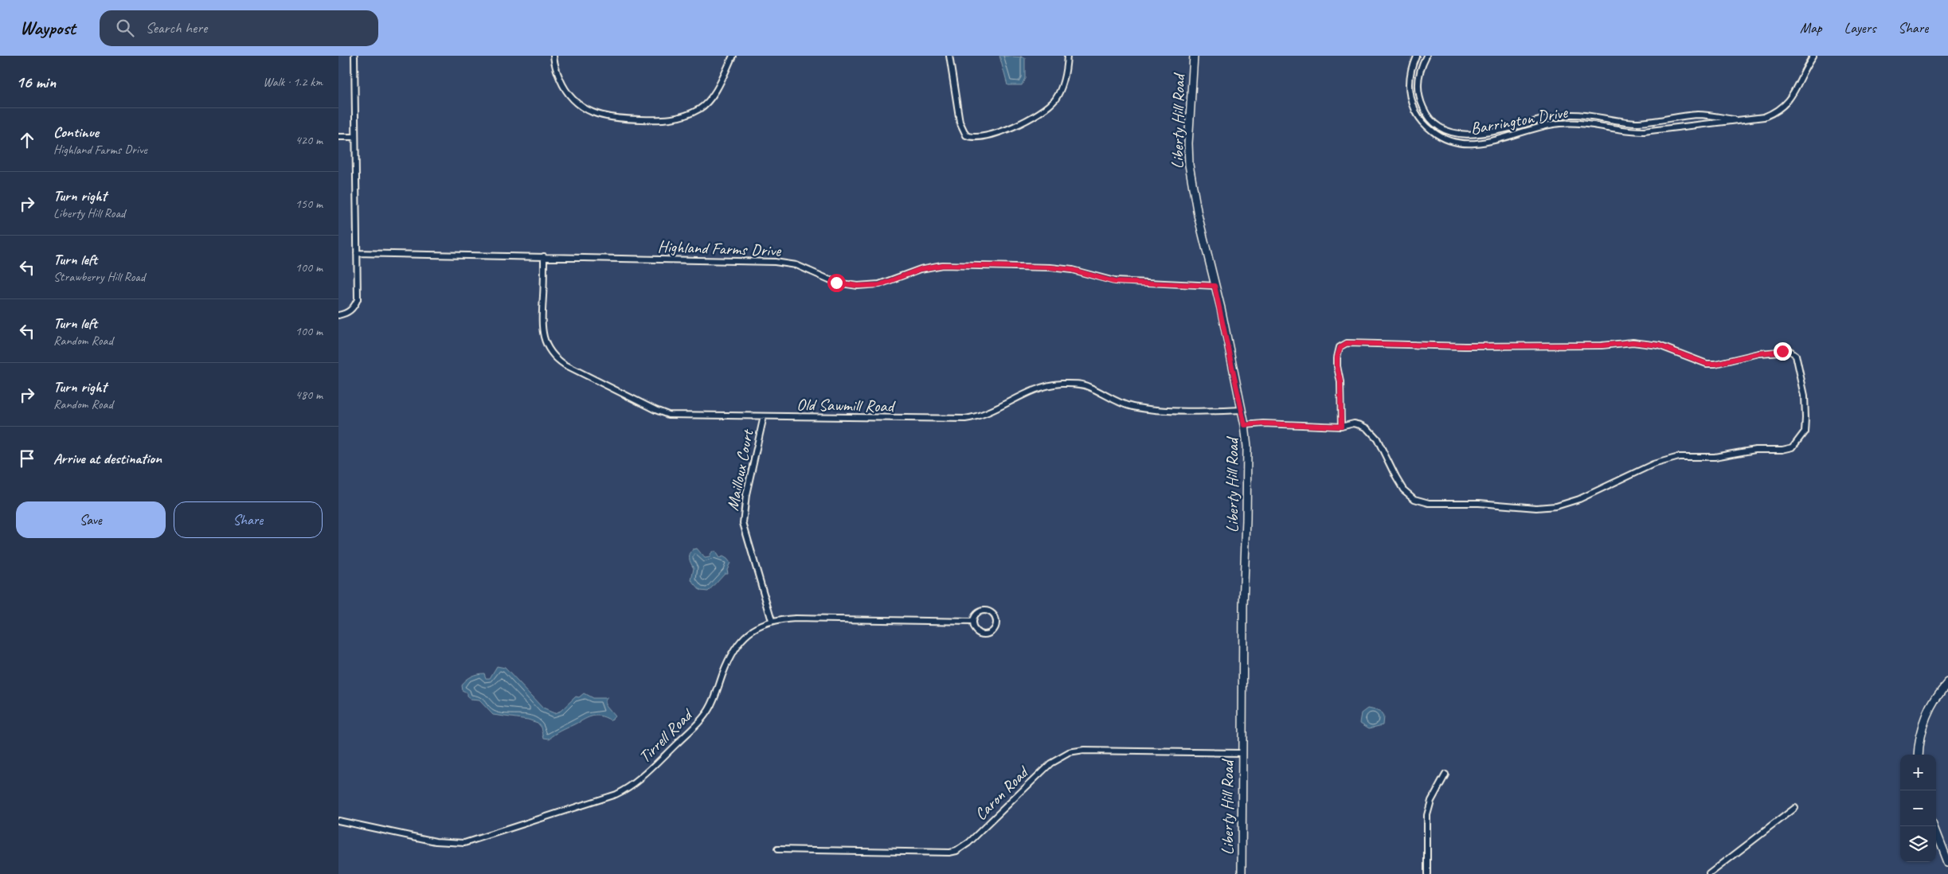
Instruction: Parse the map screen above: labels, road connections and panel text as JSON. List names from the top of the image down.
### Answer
{
  "streets": {
    "street": [
      "Barrington Drive",
      "Liberty Hill Road",
      "Highland Farms Drive",
      "Old Sawmill Road",
      "Mailloux Court",
      "Tirrell Road",
      "Caron Road"
    ]
  },
  "crossings": [
    ["Liberty Hill Road", "Highland Farms Drive"],
    ["Liberty Hill Road", "Old Sawmill Road"],
    ["Liberty Hill Road", "Caron Road"],
    ["Highland Farms Drive", "Old Sawmill Road"],
    ["Old Sawmill Road", "Mailloux Court"],
    ["Mailloux Court", "Tirrell Road"]
  ],
  "page": {
    "header": "Waypost",
    "search": "Search here",
    "nav": ["Map", "Layers", "Share"],
    "heading": ["16 min", "Walk · 1.2 km"],
    "list": [
      ["Continue", "Highland Farms Drive", "420 m"],
      ["Turn right", "Liberty Hill Road", "150 m"],
      ["Turn left", "Strawberry Hill Road", "100 m"],
      ["Turn left", "Random Road", "100 m"],
      ["Turn right", "Random Road", "480 m"],
      "Arrive at destination"
    ],
    "buttons": ["Save", "Share"],
    "map_buttons": ["+", "−"]
  }
}
